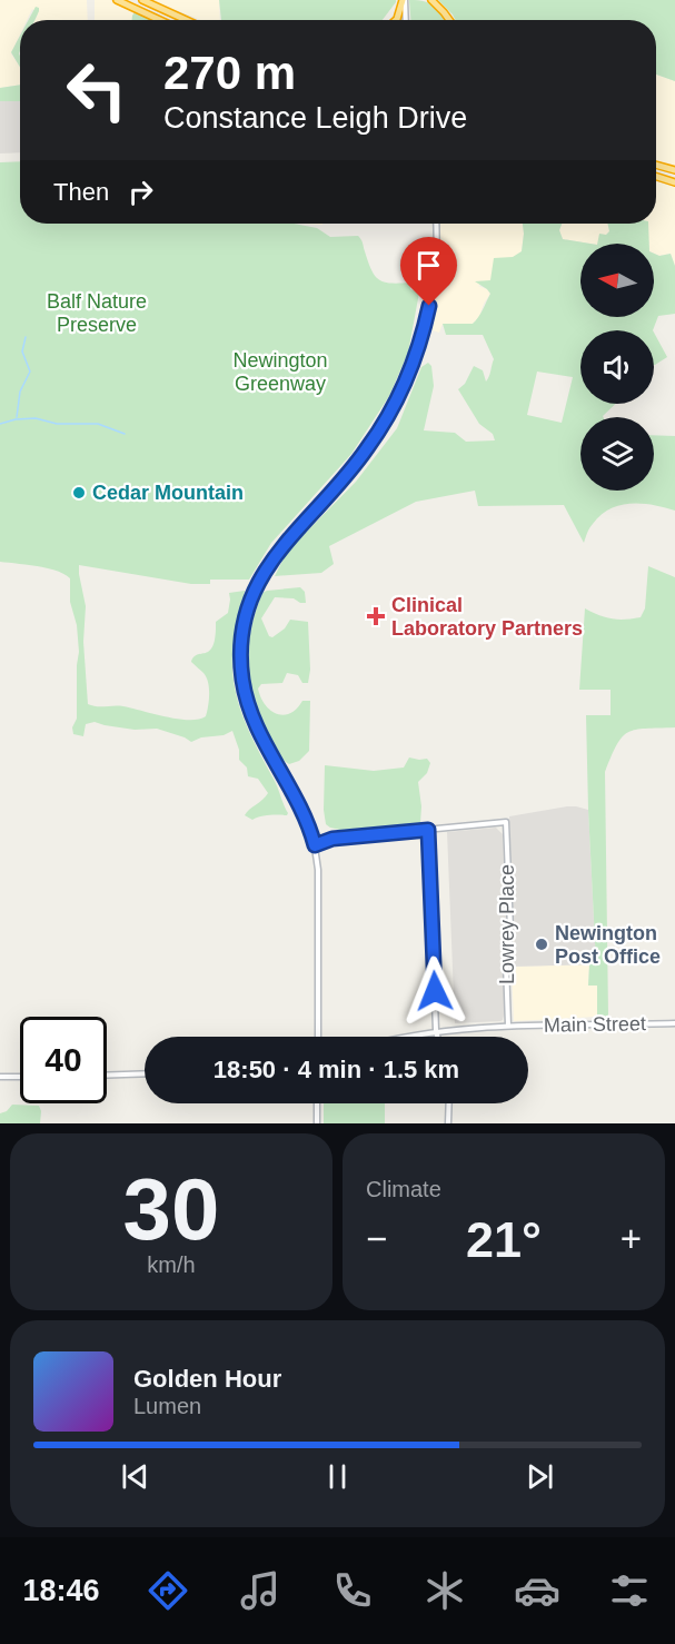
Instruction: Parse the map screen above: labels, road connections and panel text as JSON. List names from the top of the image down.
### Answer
{
  "streets": {
    "main road": ["Lowrey Place", "Main Street"]
  },
  "crossings": [
    ["Lowrey Place", "Main Street"]
  ],
  "parks": ["Balf Nature Preserve", "Newington Greenway"],
  "places": {
    "other": ["Cedar Mountain", "Newington Post Office"],
    "health": ["Clinical Laboratory Partners"]
  },
  "north": "left",
  "page": {
    "turn": ["270 m", "Constance Leigh Drive"],
    "then": "Then",
    "limit": "40",
    "trip": "18:50 · 4 min · 1.5 km",
    "tile": [
      ["30", "km/h"],
      "Climate"
    ],
    "heat": ["−", "21°", "+"],
    "song": ["Golden Hour", "Lumen"],
    "tabs": "18:46"
  }
}
